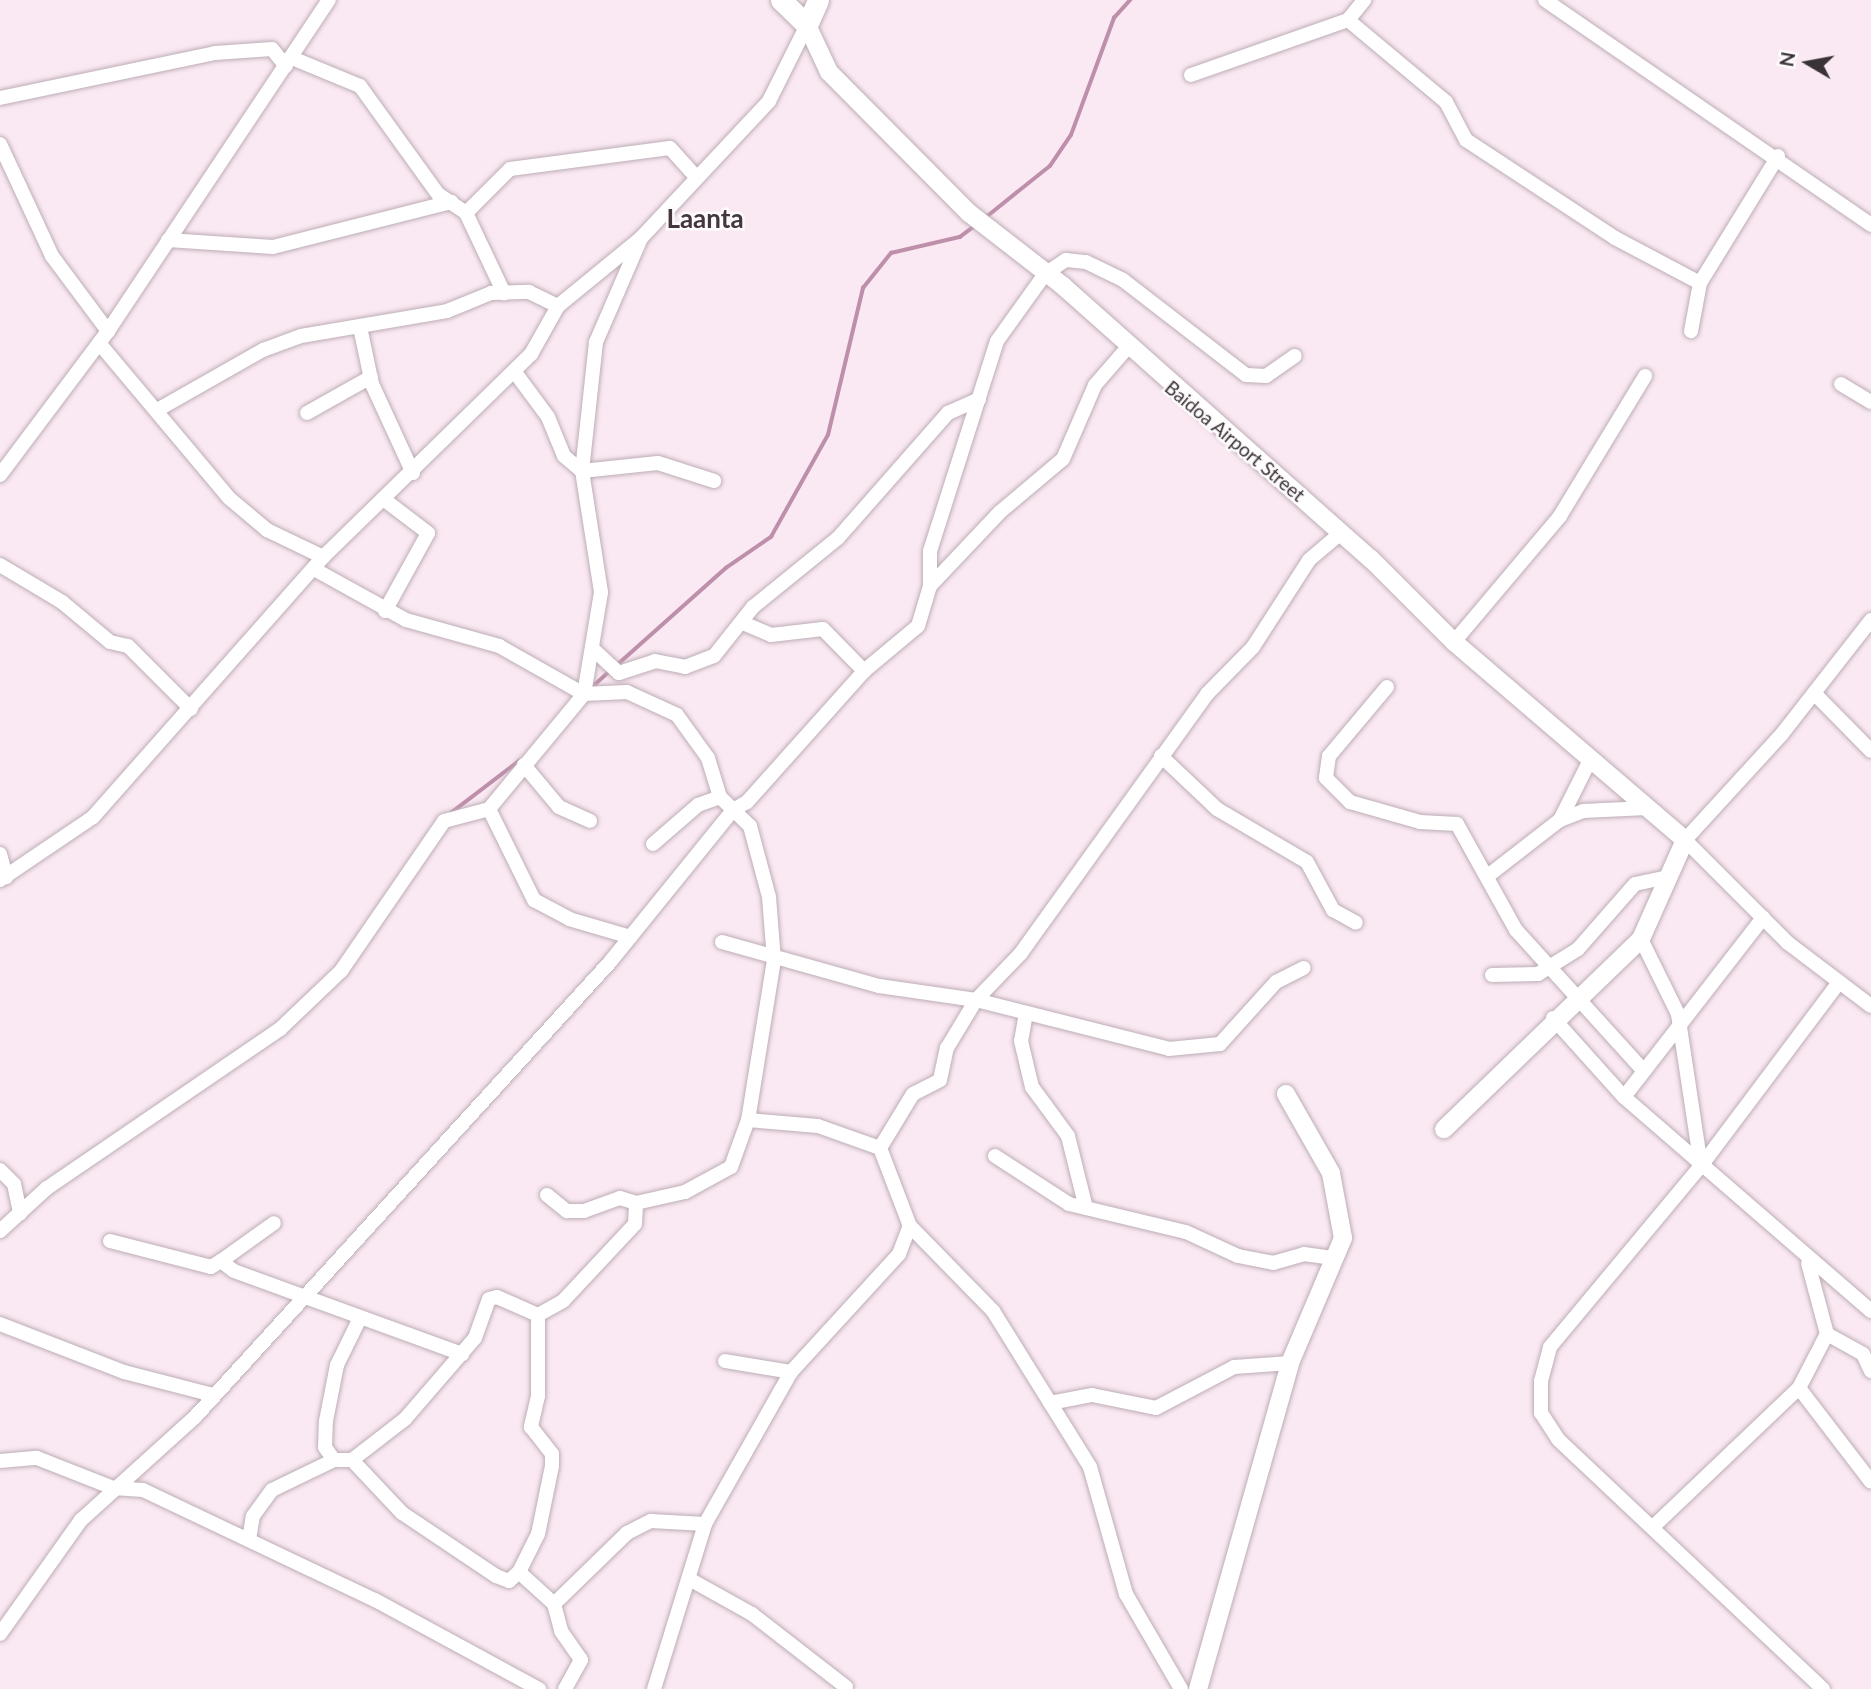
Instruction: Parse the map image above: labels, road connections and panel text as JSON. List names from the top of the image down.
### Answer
{
  "streets": {
    "street": ["Baidoa Airport Street"]
  },
  "districts": ["Laanta"],
  "north": "left"
}
